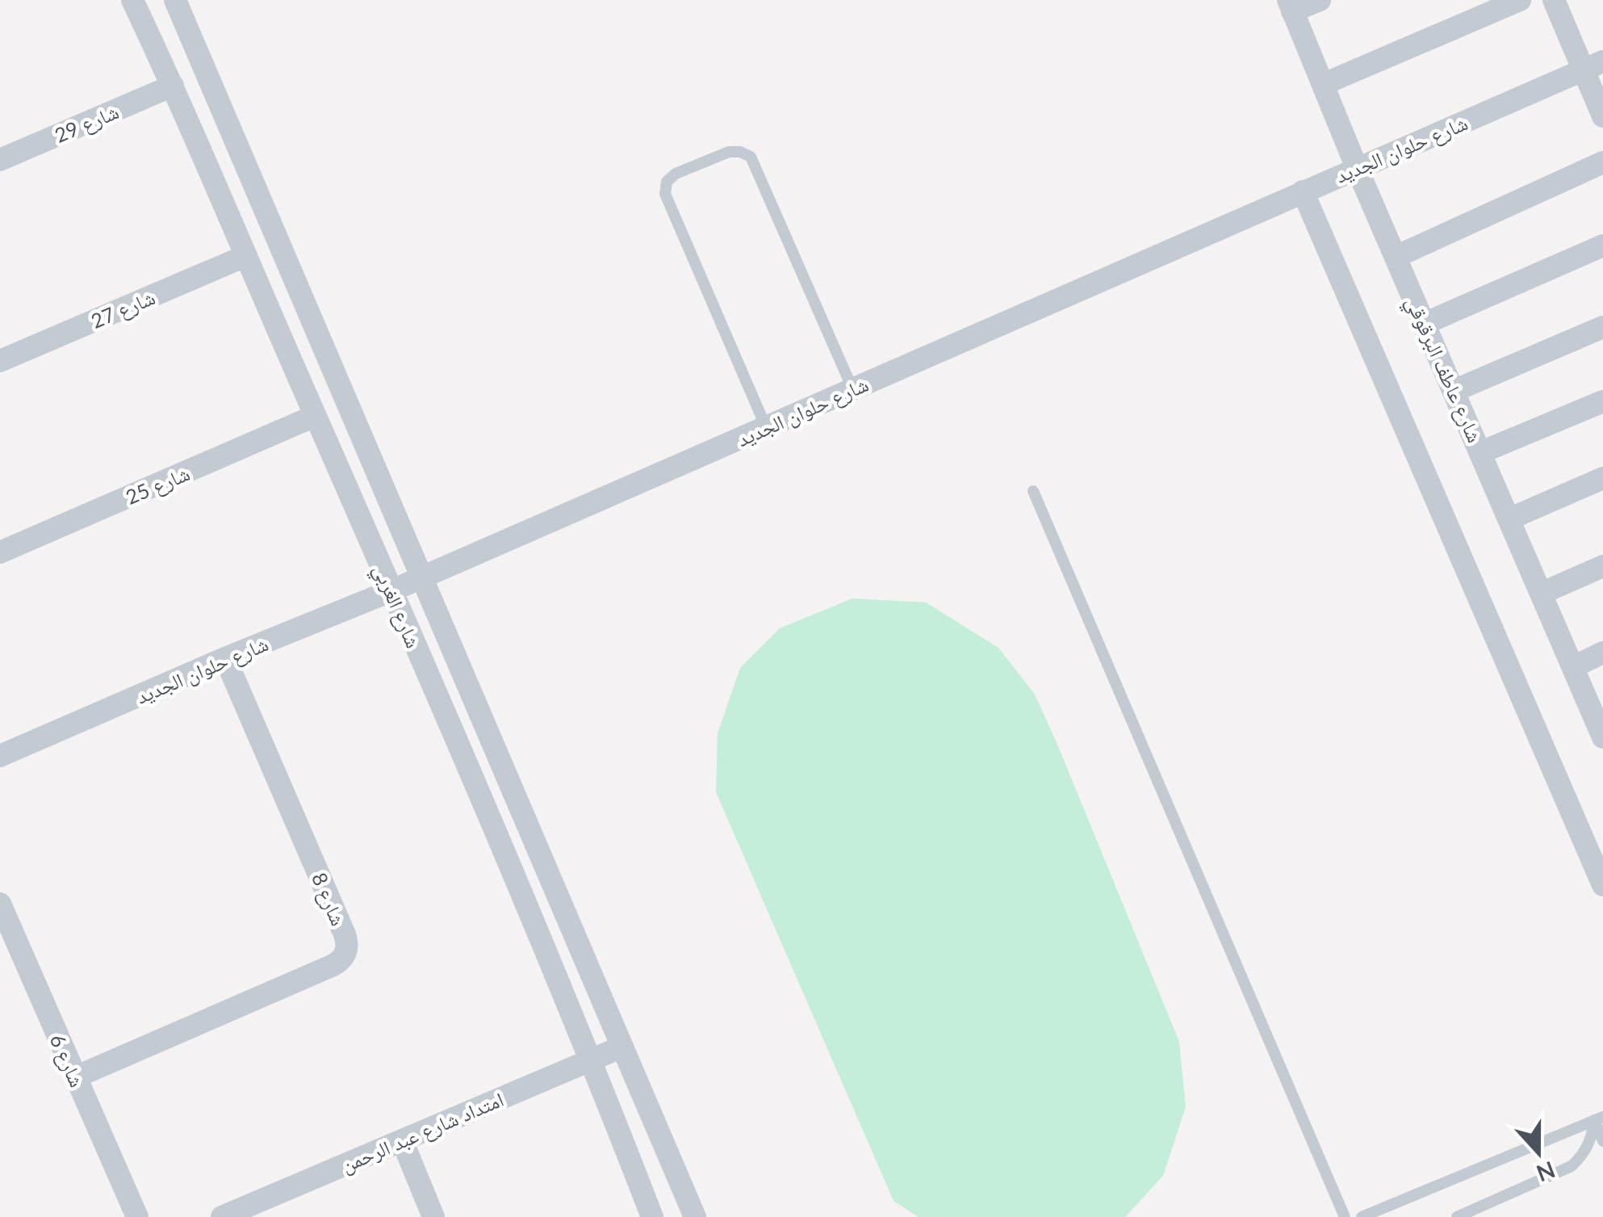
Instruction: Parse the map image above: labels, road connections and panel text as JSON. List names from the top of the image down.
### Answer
{
  "streets": {
    "street": [
      "شارع 29",
      "شارع حلوان الجديد",
      "شارع 27",
      "شارع عاطف البرقوقي",
      "شارع 25",
      "شارع الغربي",
      "شارع 8",
      "شارع 6",
      "امتداد شارع عبد الرحمن"
    ]
  },
  "crossings": [
    ["شارع 29", "شارع الغربي"],
    ["شارع حلوان الجديد", "شارع عاطف البرقوقي"],
    ["شارع حلوان الجديد", "شارع الغربي"],
    ["شارع حلوان الجديد", "شارع 8"],
    ["شارع 27", "شارع الغربي"],
    ["شارع 25", "شارع الغربي"],
    ["شارع الغربي", "امتداد شارع عبد الرحمن"],
    ["شارع 8", "شارع 6"]
  ],
  "north": "bottom"
}
